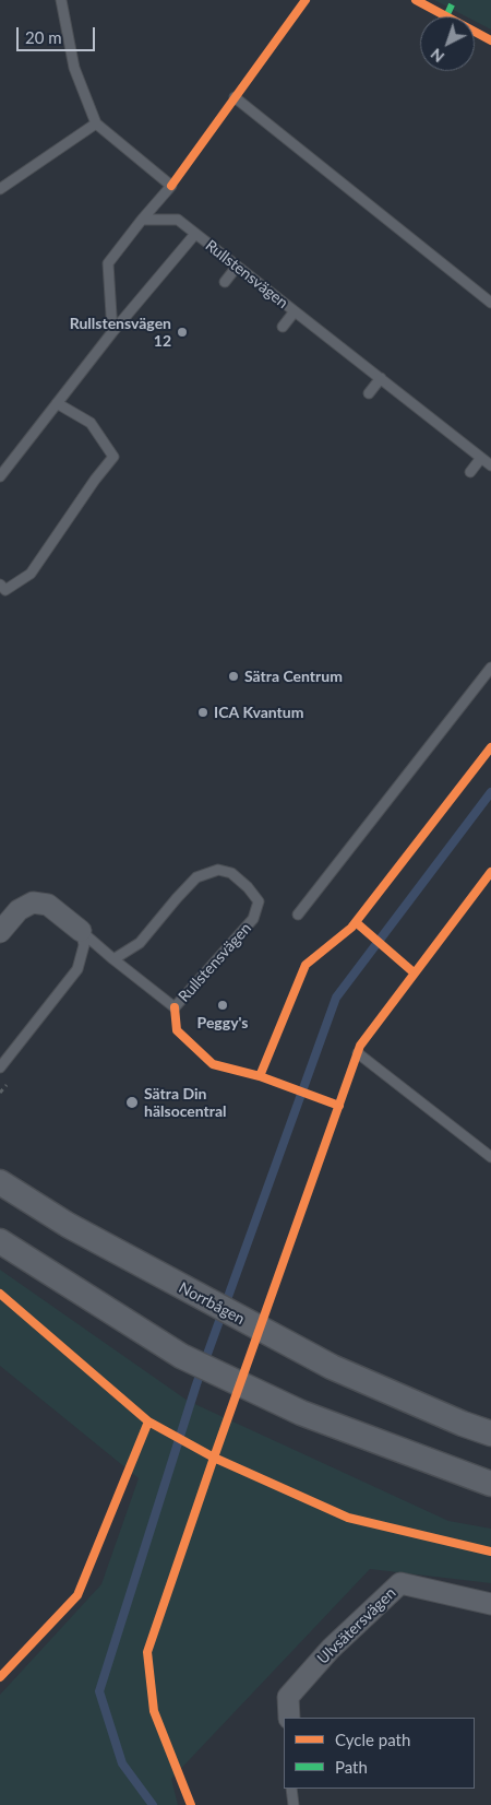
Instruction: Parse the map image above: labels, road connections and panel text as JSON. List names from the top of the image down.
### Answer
{
  "streets": {
    "street": ["Rullstensvägen", "Norrbågen", "Ulvsätersvägen"]
  },
  "places": [
    "Rullstensvägen 12",
    "Sätra Centrum",
    "ICA Kvantum",
    "Peggy's",
    "Sätra Din hälsocentral"
  ],
  "legend": ["Cycle path", "Path"],
  "scale_bar": "20 m",
  "north": "bottom left"
}
